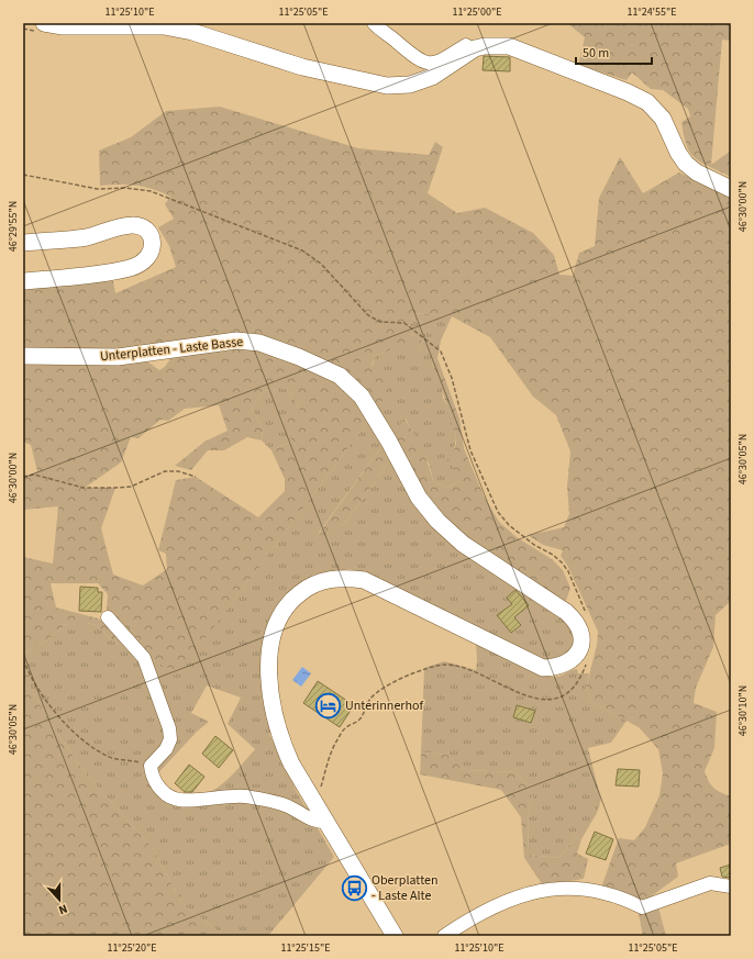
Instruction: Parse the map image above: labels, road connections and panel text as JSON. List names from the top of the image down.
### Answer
{
  "streets": {
    "main road": ["Unterplatten - Laste Basse"]
  },
  "places": {
    "hotel": ["Unterinnerhof"],
    "bus stop": ["Oberplatten - Laste Alte"]
  },
  "scale_bar": "50 m",
  "north": "bottom",
  "coordinates": [
    "11°25'10\"E",
    "11°25'05\"E",
    "11°25'00\"E",
    "11°24'55\"E",
    "46°30'00\"N",
    "46°29'55\"N",
    "46°30'05\"N",
    "46°30'10\"N",
    "11°25'20\"E",
    "11°25'15\"E"
  ]
}
